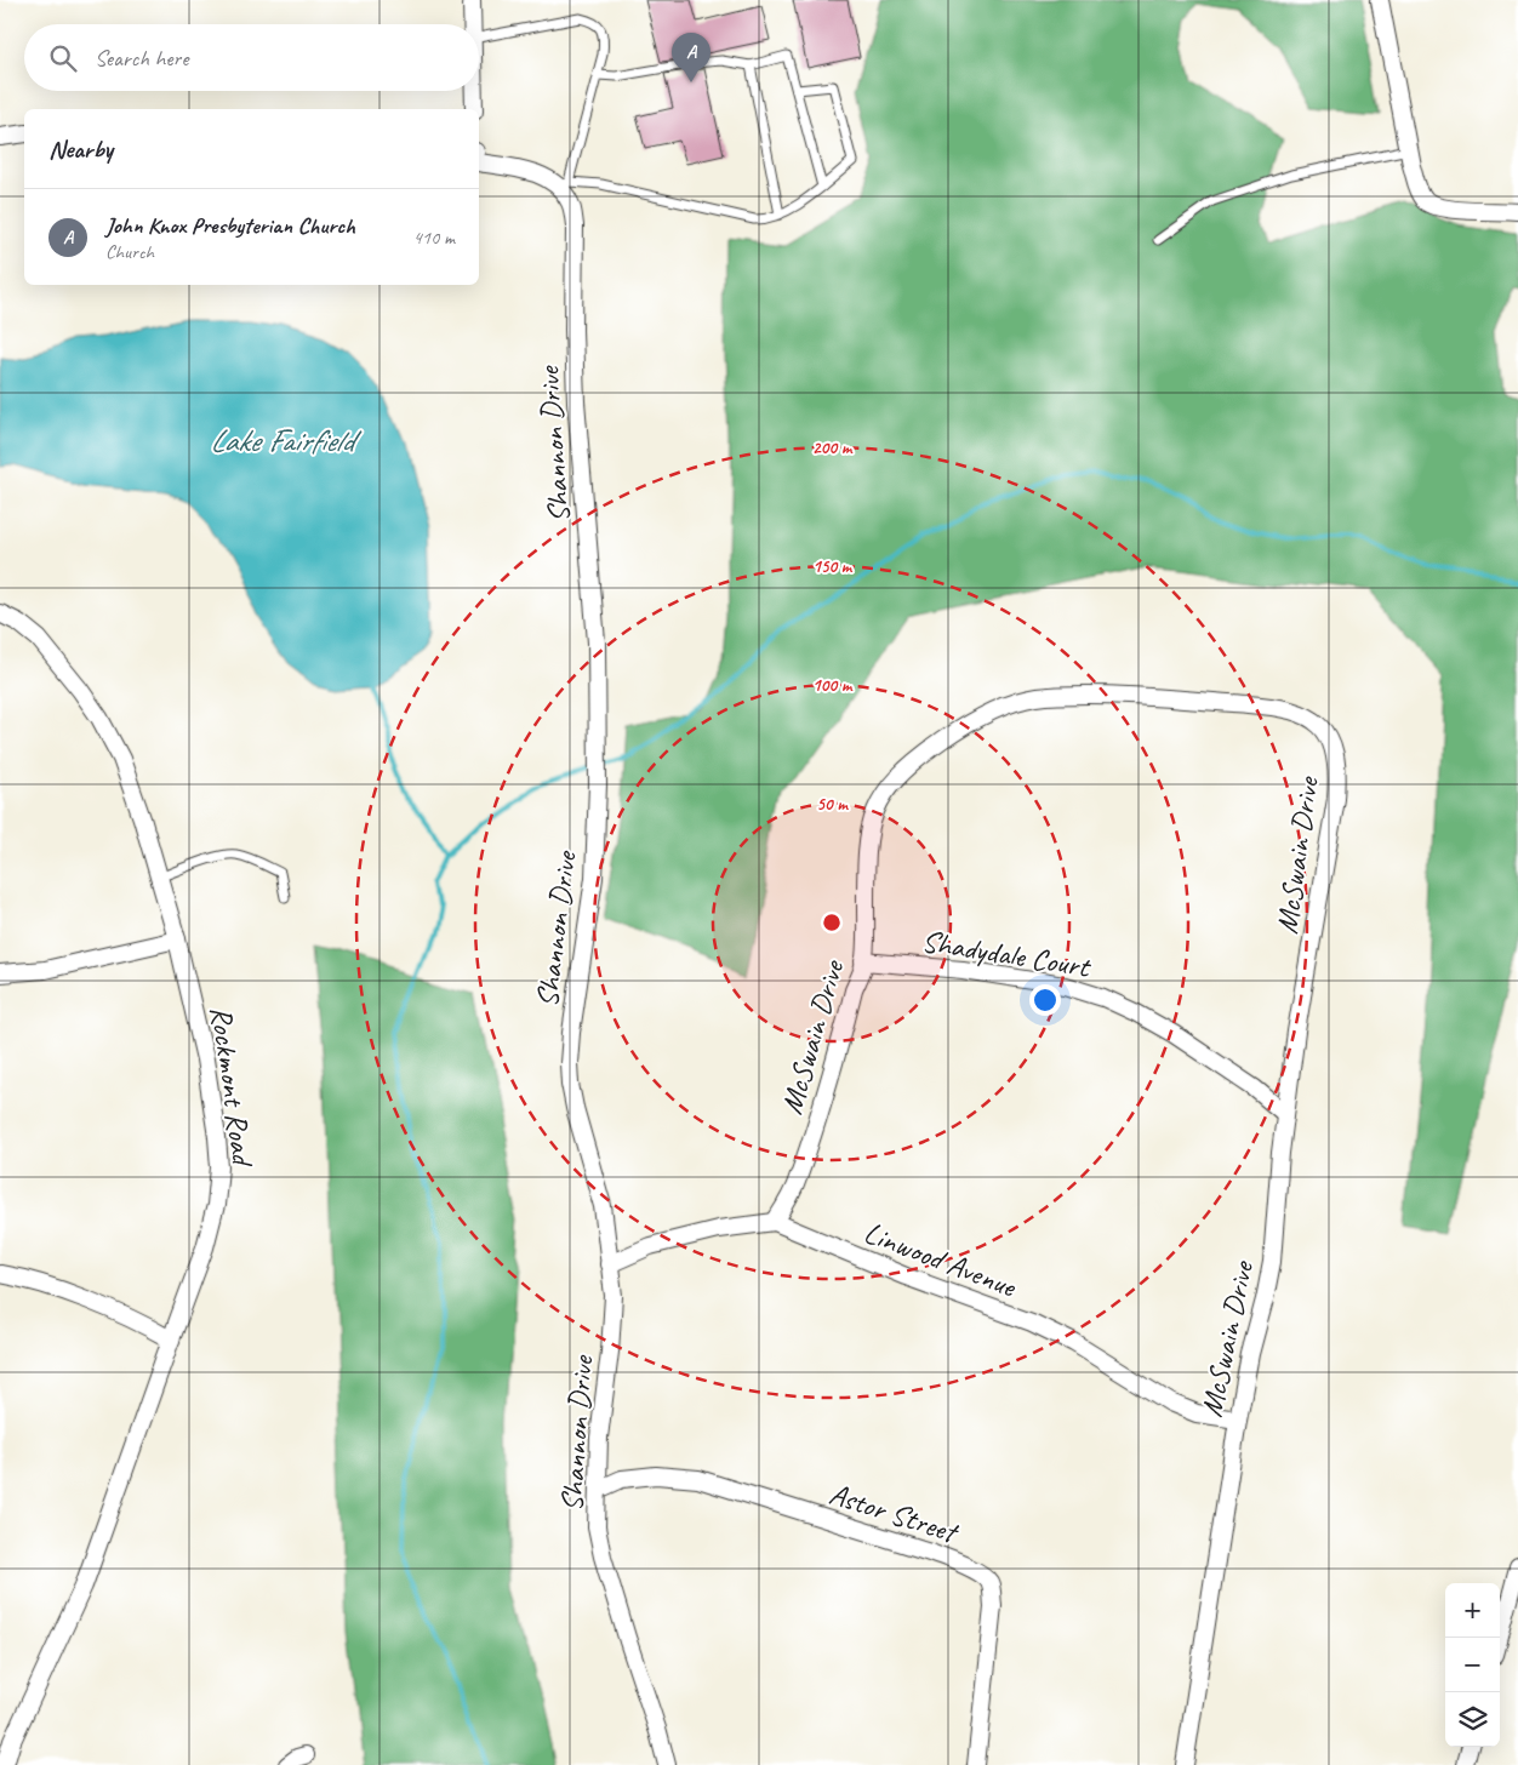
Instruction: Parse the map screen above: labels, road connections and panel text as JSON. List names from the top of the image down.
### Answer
{
  "streets": {
    "street": [
      "Shannon Drive",
      "McSwain Drive",
      "Shadydale Court",
      "Rockmont Road",
      "Linwood Avenue",
      "Astor Street"
    ]
  },
  "crossings": [
    ["Shannon Drive", "Linwood Avenue"],
    ["Shannon Drive", "Astor Street"],
    ["McSwain Drive", "Shadydale Court"],
    ["McSwain Drive", "Linwood Avenue"]
  ],
  "water": ["Lake Fairfield"],
  "page": {
    "search": "Search here",
    "pins": "A",
    "heading": "Nearby",
    "list": [
      {
        "mark": "A",
        "name": "John Knox Presbyterian Church",
        "note": "Church",
        "value": "410 m"
      }
    ],
    "map_buttons": ["+", "−"]
  },
  "rings": [
    "200 m",
    "150 m",
    "100 m",
    "50 m"
  ]
}
